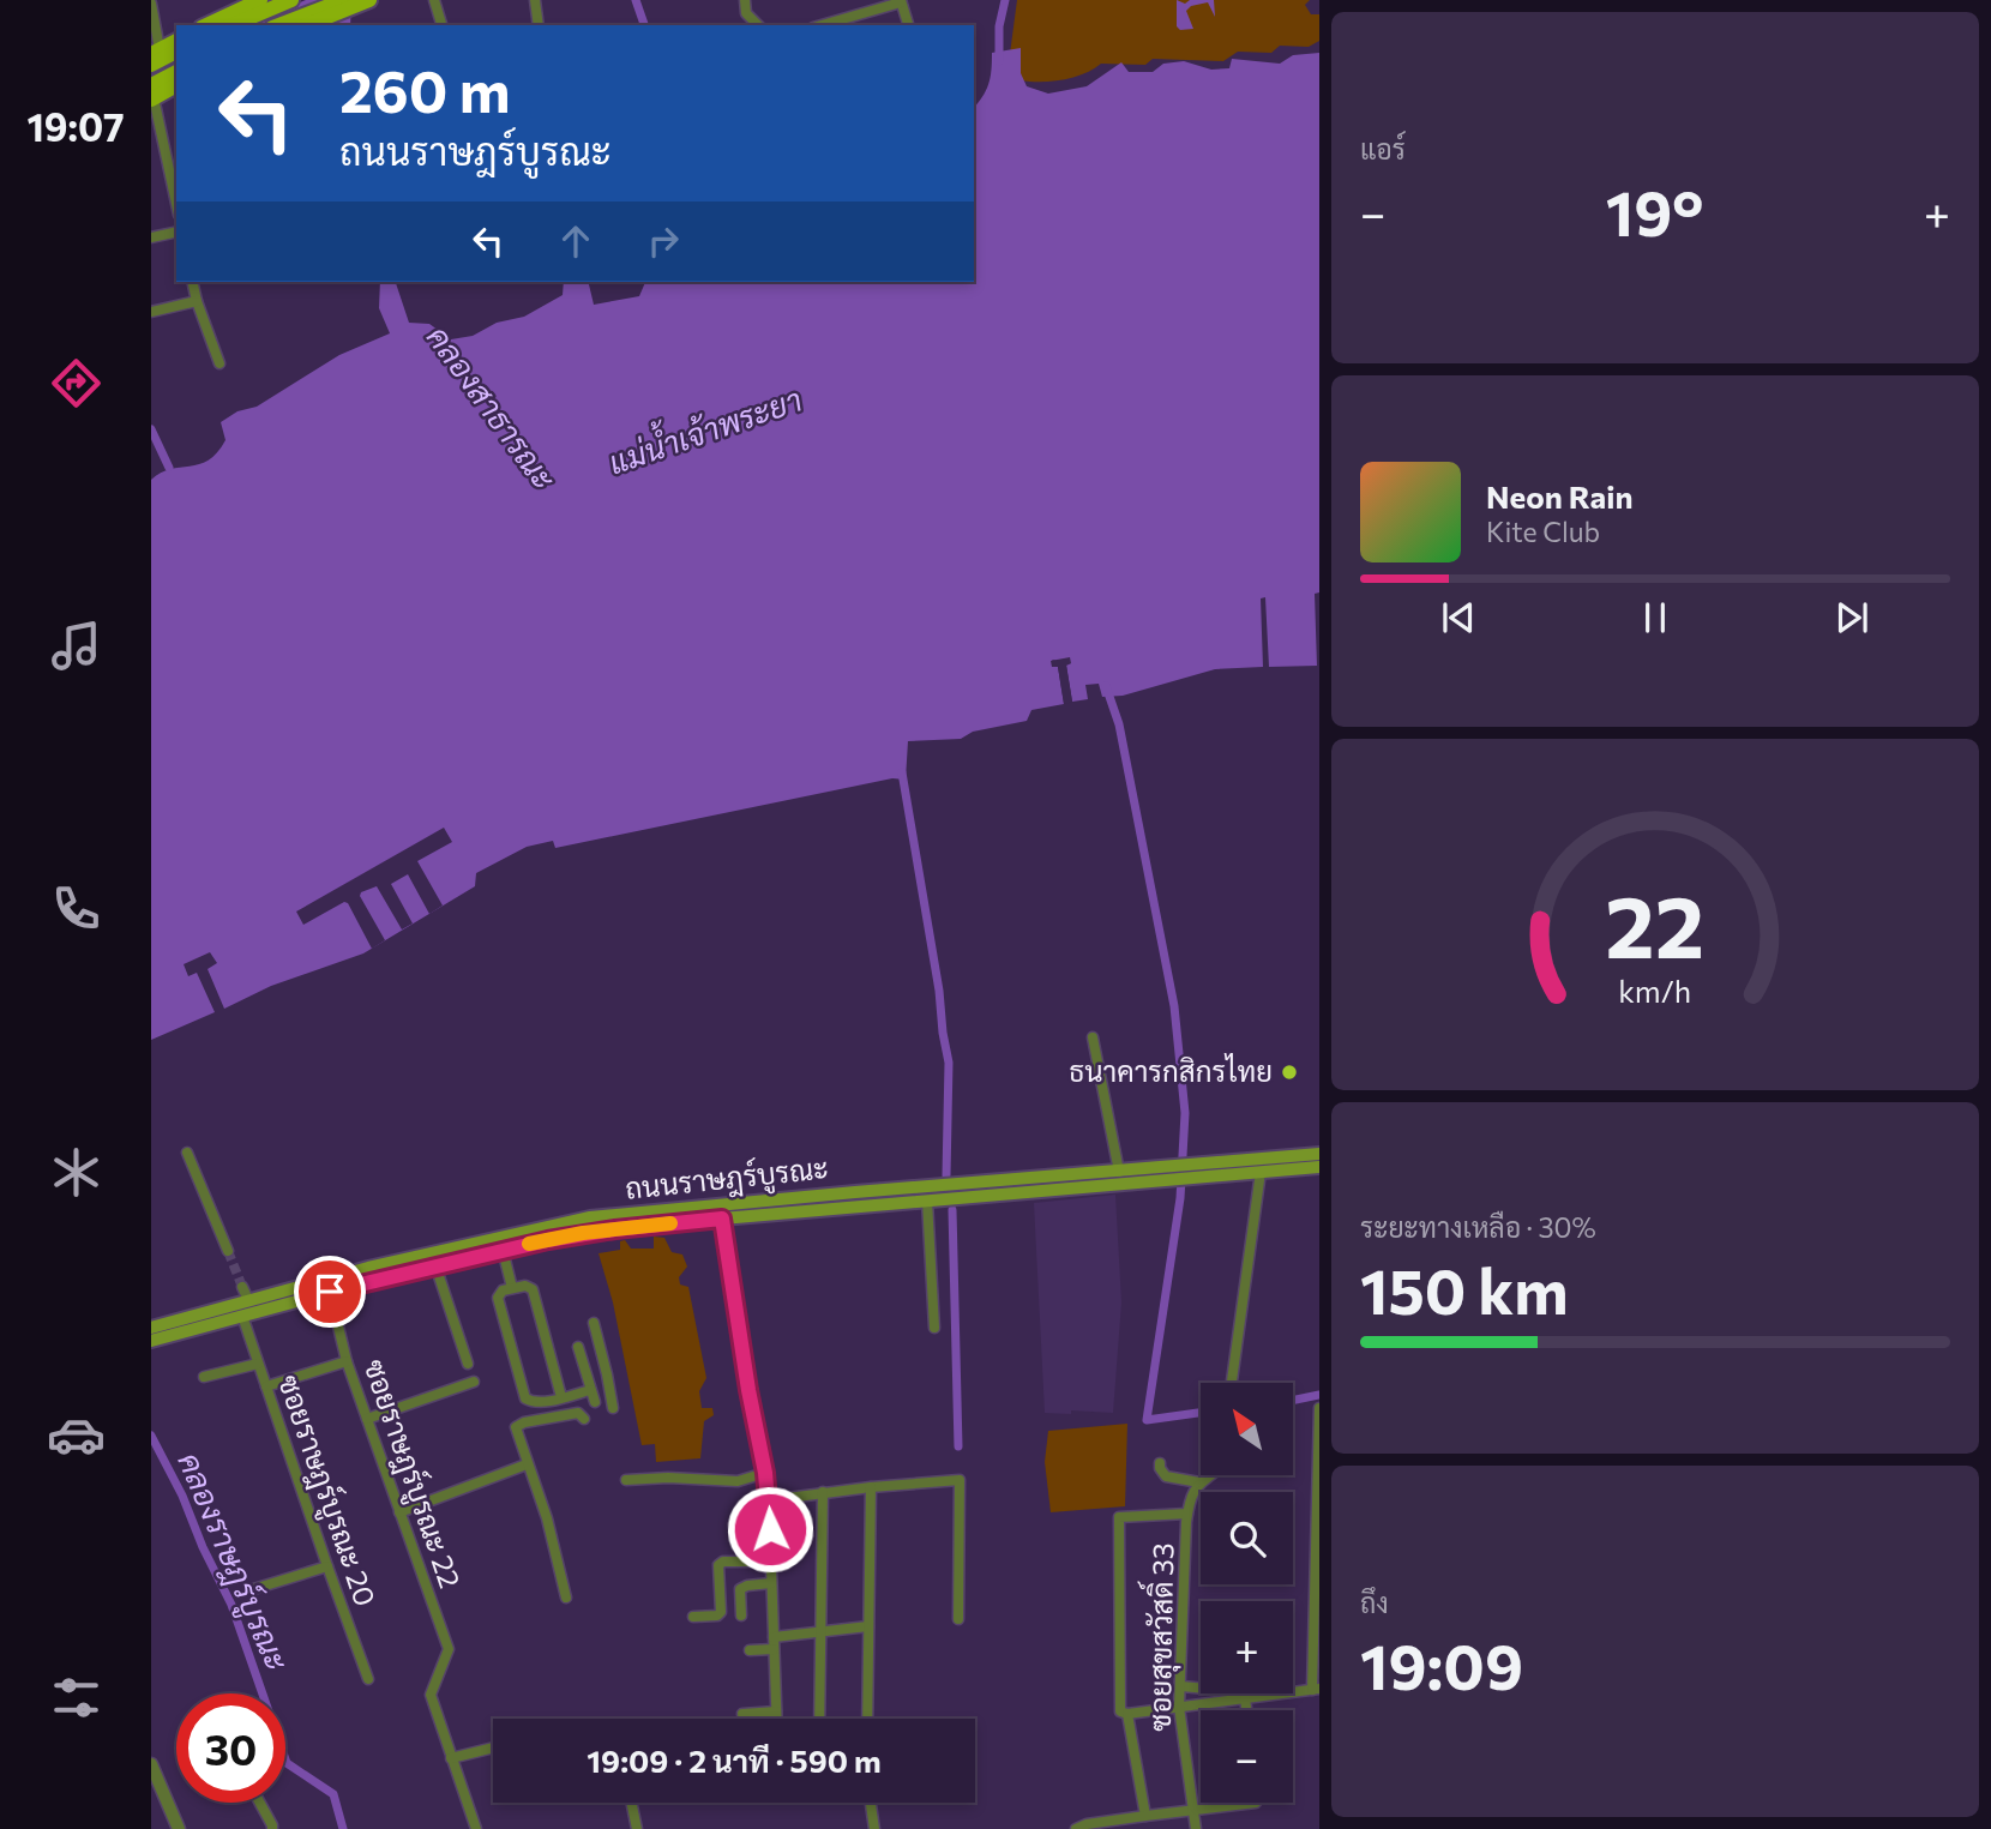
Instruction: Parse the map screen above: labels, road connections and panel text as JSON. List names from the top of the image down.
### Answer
{
  "streets": {
    "main road": ["ถนนราษฎร์บูรณะ"],
    "street": ["ซอยราษฎร์บูรณะ 22", "ซอยราษฎร์บูรณะ 20", "ซอยสุขสวัสดิ์ 33"]
  },
  "crossings": [
    ["ถนนราษฎร์บูรณะ", "ซอยราษฎร์บูรณะ 22"],
    ["ถนนราษฎร์บูรณะ", "ซอยราษฎร์บูรณะ 20"]
  ],
  "water": ["คลองสาธารณะ", "แม่น้ำเจ้าพระยา", "คลองราษฎร์บูรณะ"],
  "places": ["ธนาคารกสิกรไทย"],
  "north": "top left",
  "page": {
    "tabs": "19:07",
    "tile": [
      "แอร์",
      ["ระยะทางเหลือ · 30%", "150 km"],
      ["ถึง", "19:09"]
    ],
    "turn": ["260 m", "ถนนราษฎร์บูรณะ"],
    "heat": ["−", "19°", "+"],
    "song": ["Neon Rain", "Kite Club"],
    "map_buttons": ["+", "−"],
    "limit": "30",
    "trip": "19:09 · 2 นาที · 590 m",
    "gauge": ["22", "km/h"]
  }
}
